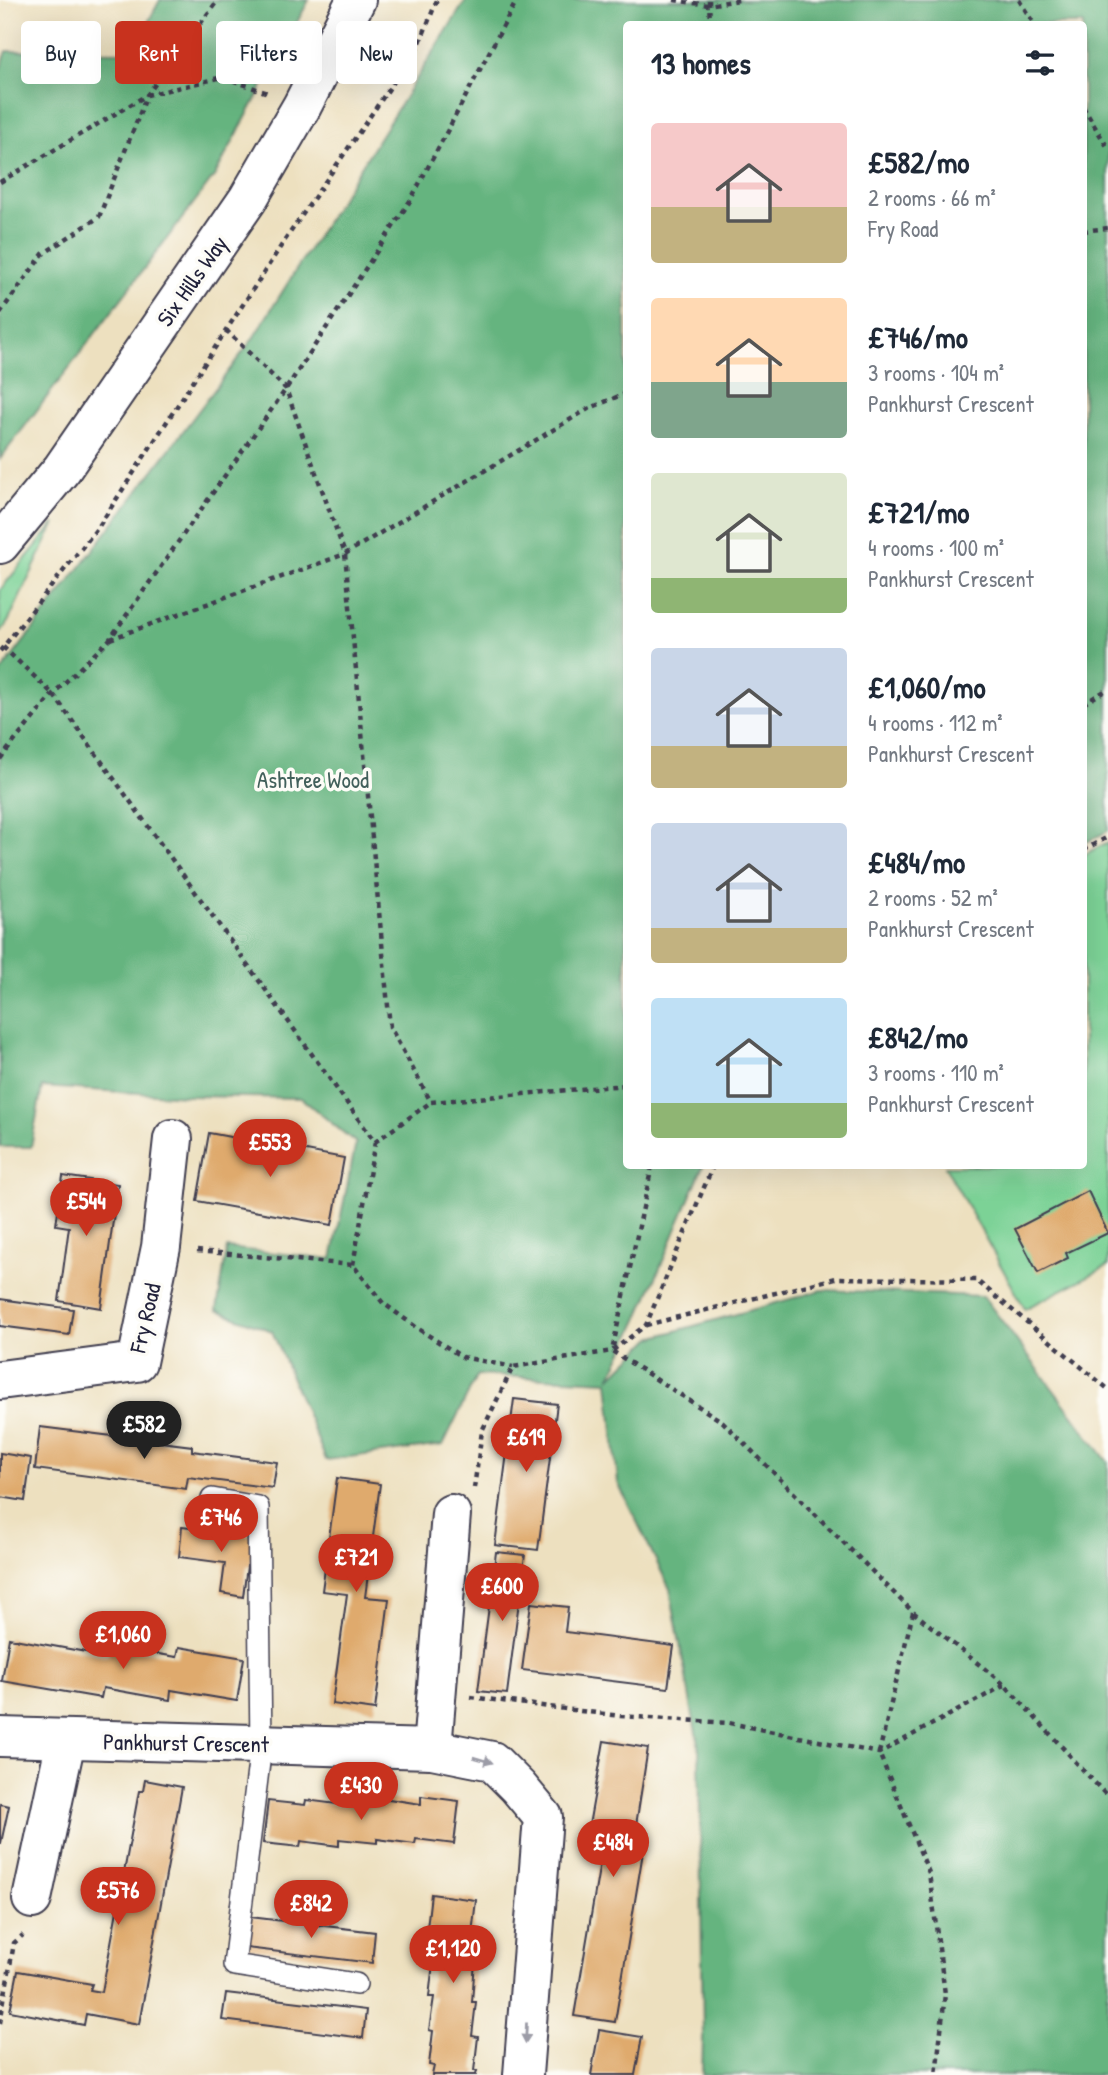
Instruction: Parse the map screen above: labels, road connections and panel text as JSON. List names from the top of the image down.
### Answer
{
  "streets": {
    "street": ["Six Hills Way", "Fry Road", "Pankhurst Crescent"]
  },
  "one_way": ["Pankhurst Crescent"],
  "parks": ["Ashtree Wood"],
  "page": {
    "chip": [
      "Buy",
      "Rent",
      "Filters",
      "New"
    ],
    "heading": "13 homes",
    "list": [
      {
        "name": "£582/mo",
        "note": "2 rooms · 66 m² · Fry Road"
      },
      {
        "name": "£746/mo",
        "note": "3 rooms · 104 m² · Pankhurst Crescent"
      },
      {
        "name": "£721/mo",
        "note": "4 rooms · 100 m² · Pankhurst Crescent"
      },
      {
        "name": "£1,060/mo",
        "note": "4 rooms · 112 m² · Pankhurst Crescent"
      },
      {
        "name": "£484/mo",
        "note": "2 rooms · 52 m² · Pankhurst Crescent"
      },
      {
        "name": "£842/mo",
        "note": "3 rooms · 110 m² · Pankhurst Crescent"
      }
    ],
    "price": [
      "£553",
      "£544",
      "£582",
      "£619",
      "£746",
      "£721",
      "£600",
      "£1,060",
      "£430",
      "£484",
      "£576",
      "£842",
      "£1,120"
    ]
  }
}
